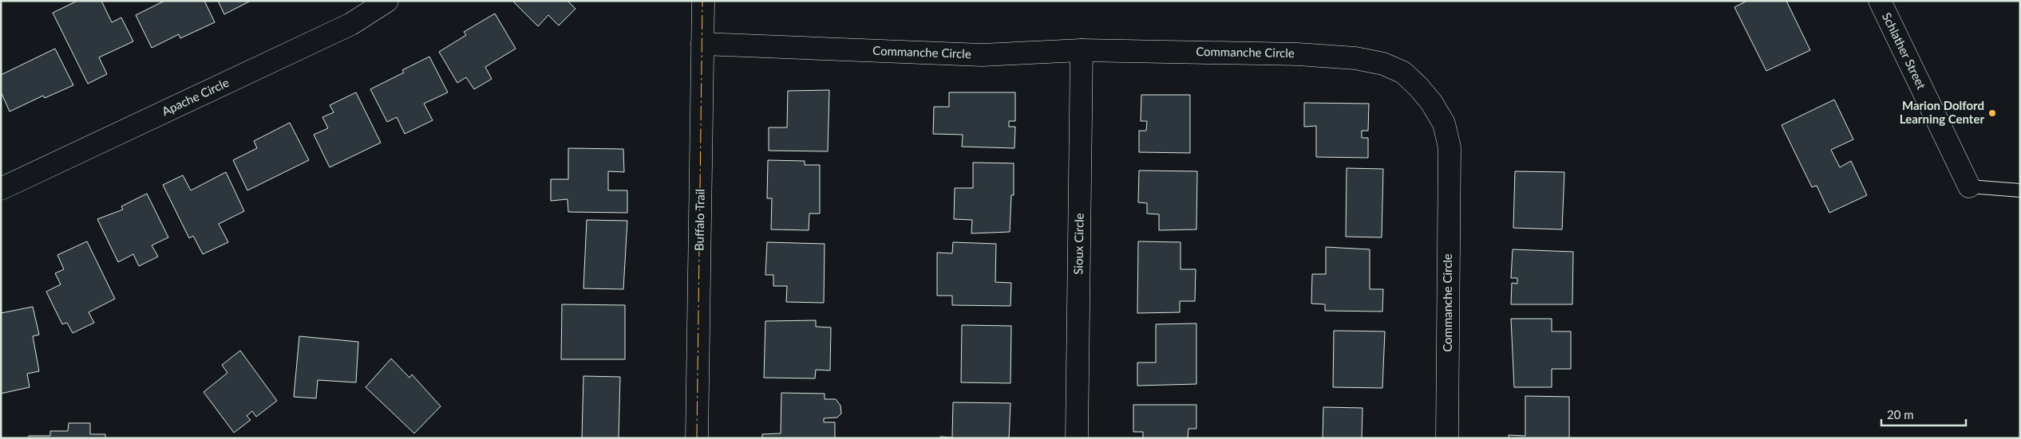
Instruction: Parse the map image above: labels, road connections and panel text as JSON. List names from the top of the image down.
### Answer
{
  "streets": {
    "street": [
      "Schlather Street",
      "Commanche Circle",
      "Apache Circle",
      "Buffalo Trail",
      "Sioux Circle"
    ]
  },
  "crossings": [
    ["Commanche Circle", "Buffalo Trail"],
    ["Commanche Circle", "Sioux Circle"]
  ],
  "places": ["Marion Dolford Learning Center"],
  "scale_bar": "20 m"
}
